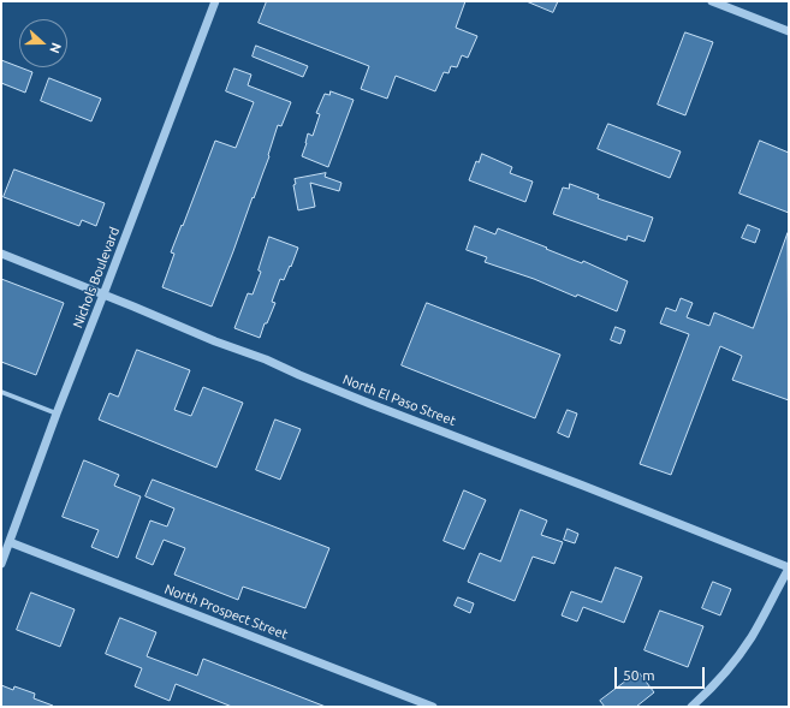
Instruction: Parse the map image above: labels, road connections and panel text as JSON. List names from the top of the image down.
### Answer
{
  "streets": {
    "street": ["Nichols Boulevard", "North El Paso Street", "North Prospect Street"]
  },
  "crossings": [
    ["Nichols Boulevard", "North El Paso Street"],
    ["Nichols Boulevard", "North Prospect Street"]
  ],
  "scale_bar": "50 m",
  "north": "right"
}
